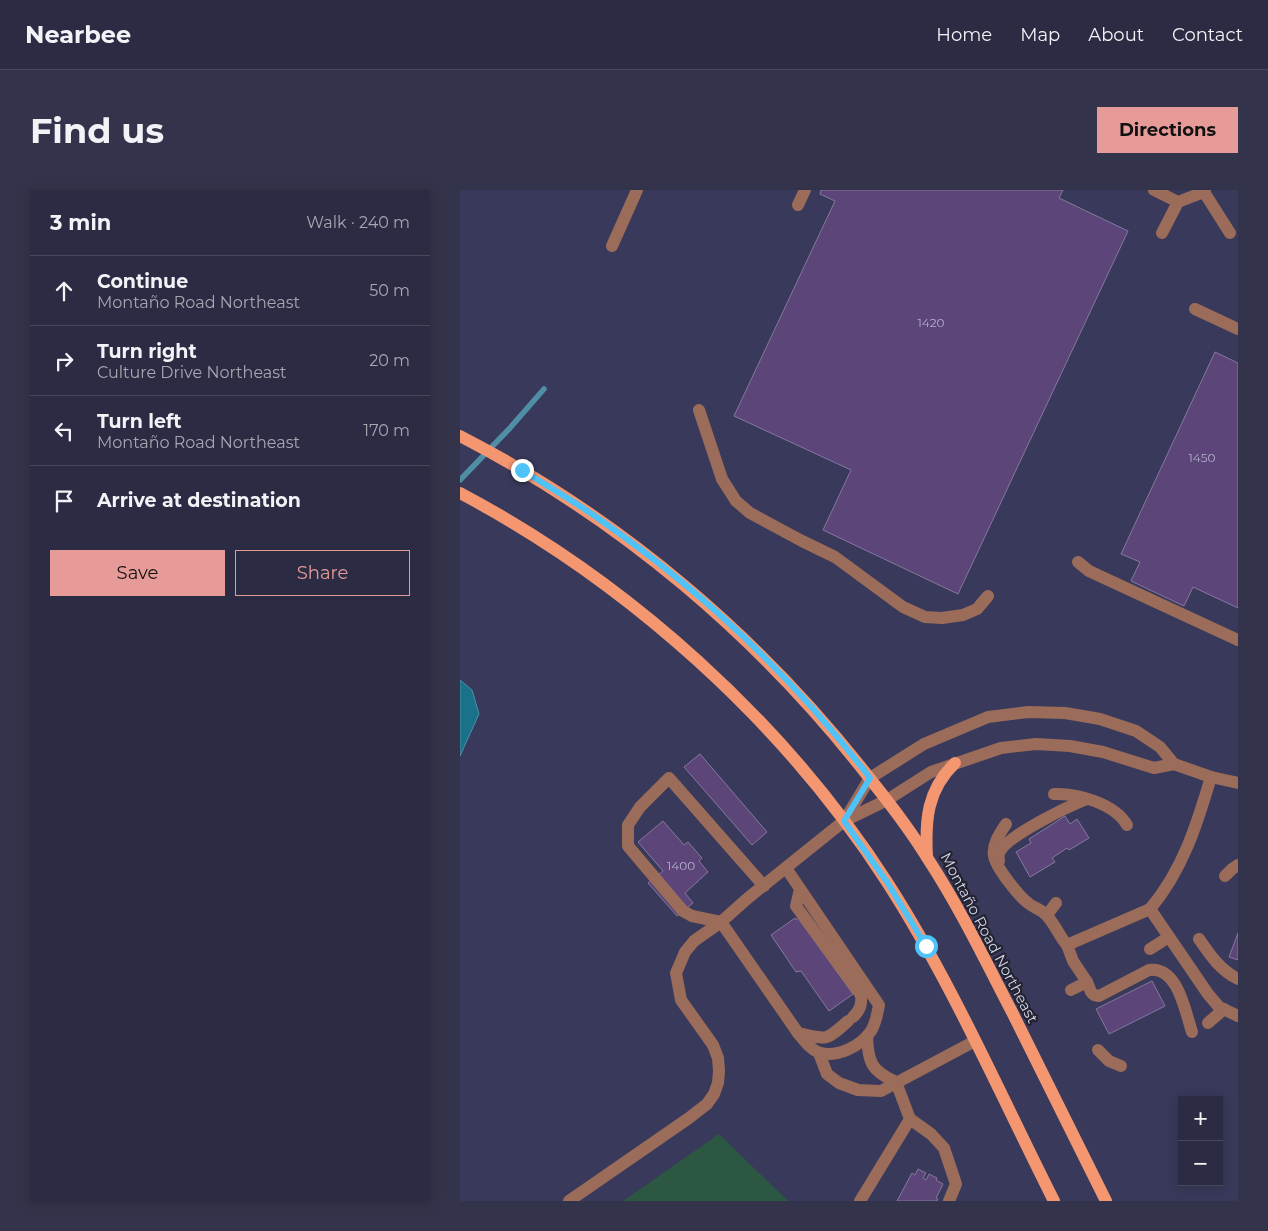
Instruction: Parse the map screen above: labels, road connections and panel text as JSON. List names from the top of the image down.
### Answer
{
  "streets": {
    "main road": ["Montaño Road Northeast"]
  },
  "house_numbers": ["1420", "1450", "1400"],
  "page": {
    "header": "Nearbee",
    "nav": [
      "Home",
      "Map",
      "About",
      "Contact"
    ],
    "buttons": [
      "Directions",
      ["Save", "Share"]
    ],
    "title": "Find us",
    "heading": ["3 min", "Walk · 240 m"],
    "list": [
      ["Continue", "Montaño Road Northeast", "50 m"],
      ["Turn right", "Culture Drive Northeast", "20 m"],
      ["Turn left", "Montaño Road Northeast", "170 m"],
      "Arrive at destination"
    ],
    "map_buttons": ["+", "−"]
  }
}
